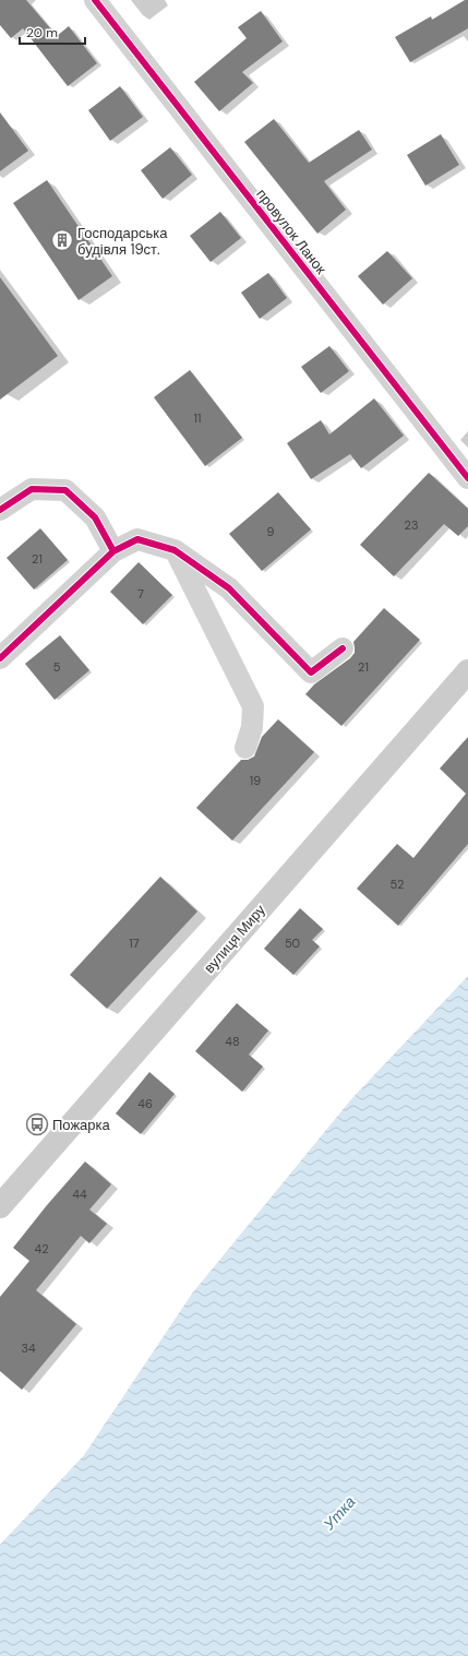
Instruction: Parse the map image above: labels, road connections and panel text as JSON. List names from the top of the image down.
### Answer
{
  "streets": {
    "main road": ["вулиця Миру"],
    "street": ["провулок Ланок"]
  },
  "water": ["Утка"],
  "places": {
    "building": ["Господарська будівля 19ст."],
    "bus stop": ["Пожарка"]
  },
  "house_numbers": [
    "11",
    "23",
    "9",
    "21",
    "7",
    "5",
    "21",
    "19",
    "52",
    "17",
    "50",
    "48",
    "46",
    "44",
    "42",
    "34"
  ],
  "scale_bar": "20 m"
}
